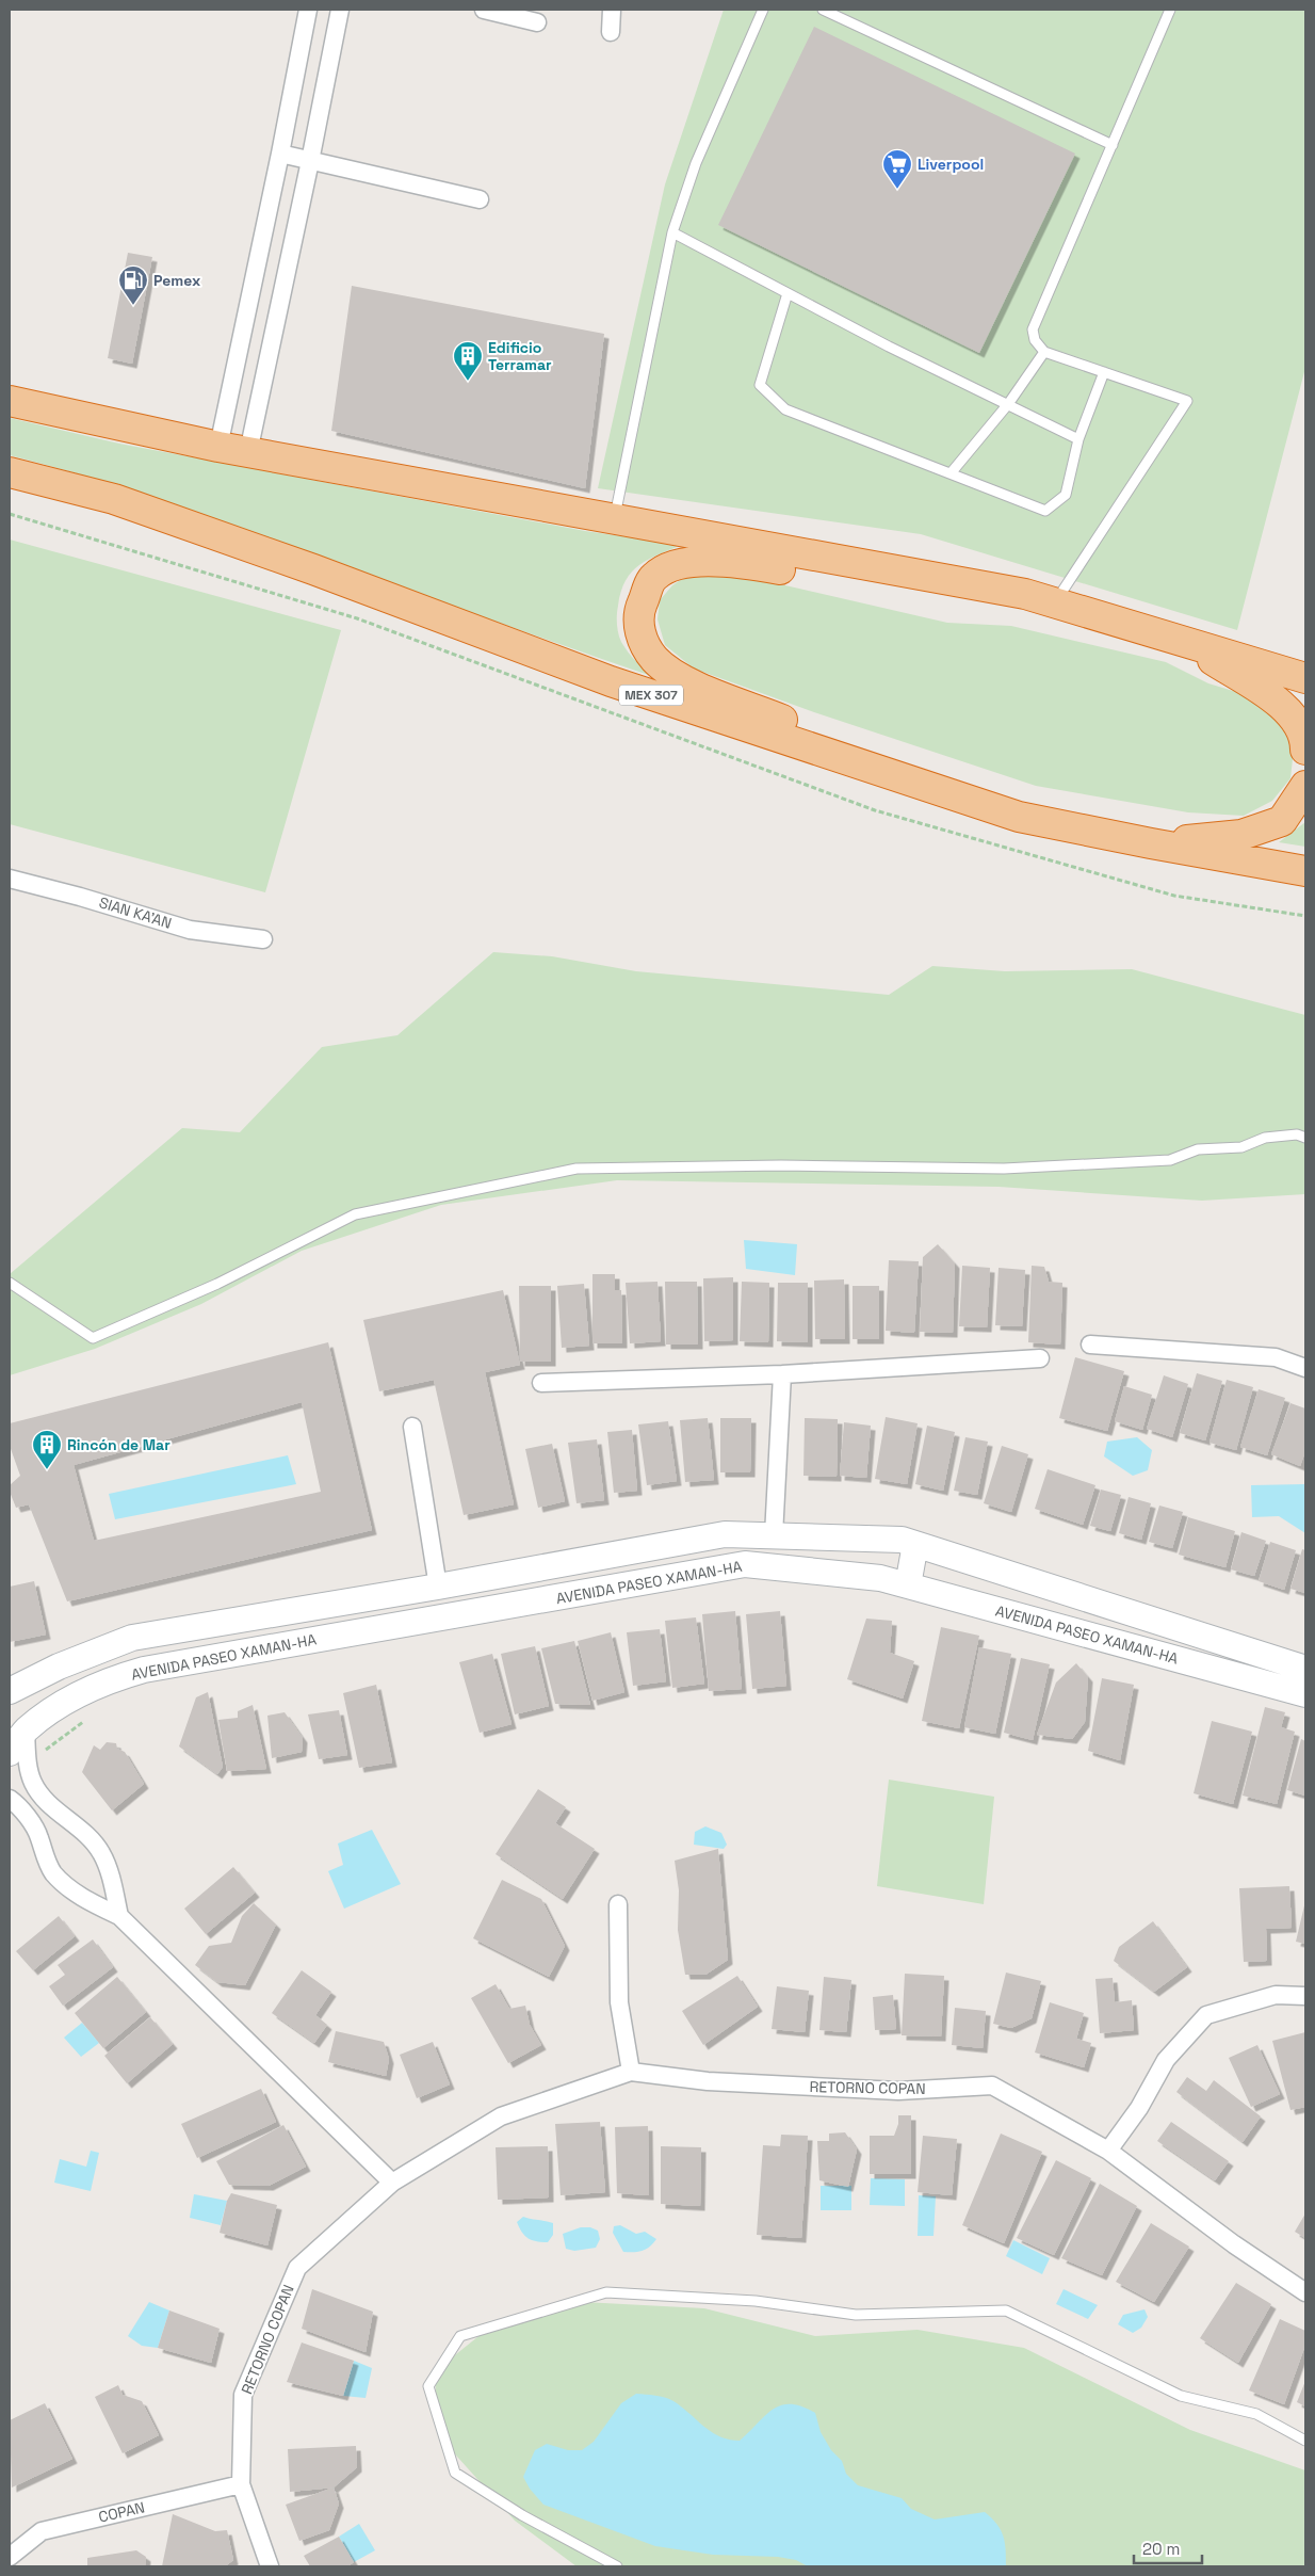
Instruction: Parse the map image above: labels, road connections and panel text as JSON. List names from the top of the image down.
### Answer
{
  "streets": {
    "highway": ["MEX 307"],
    "main road": ["AVENIDA PASEO XAMAN-HA"],
    "street": ["SIAN KA'AN", "RETORNO COPAN", "COPAN"]
  },
  "crossings": [
    ["RETORNO COPAN", "COPAN"]
  ],
  "places": {
    "supermarket": ["Liverpool"],
    "fuel station": ["Pemex"],
    "building": ["Edificio Terramar", "Rincón de Mar"]
  },
  "scale_bar": "20 m"
}
